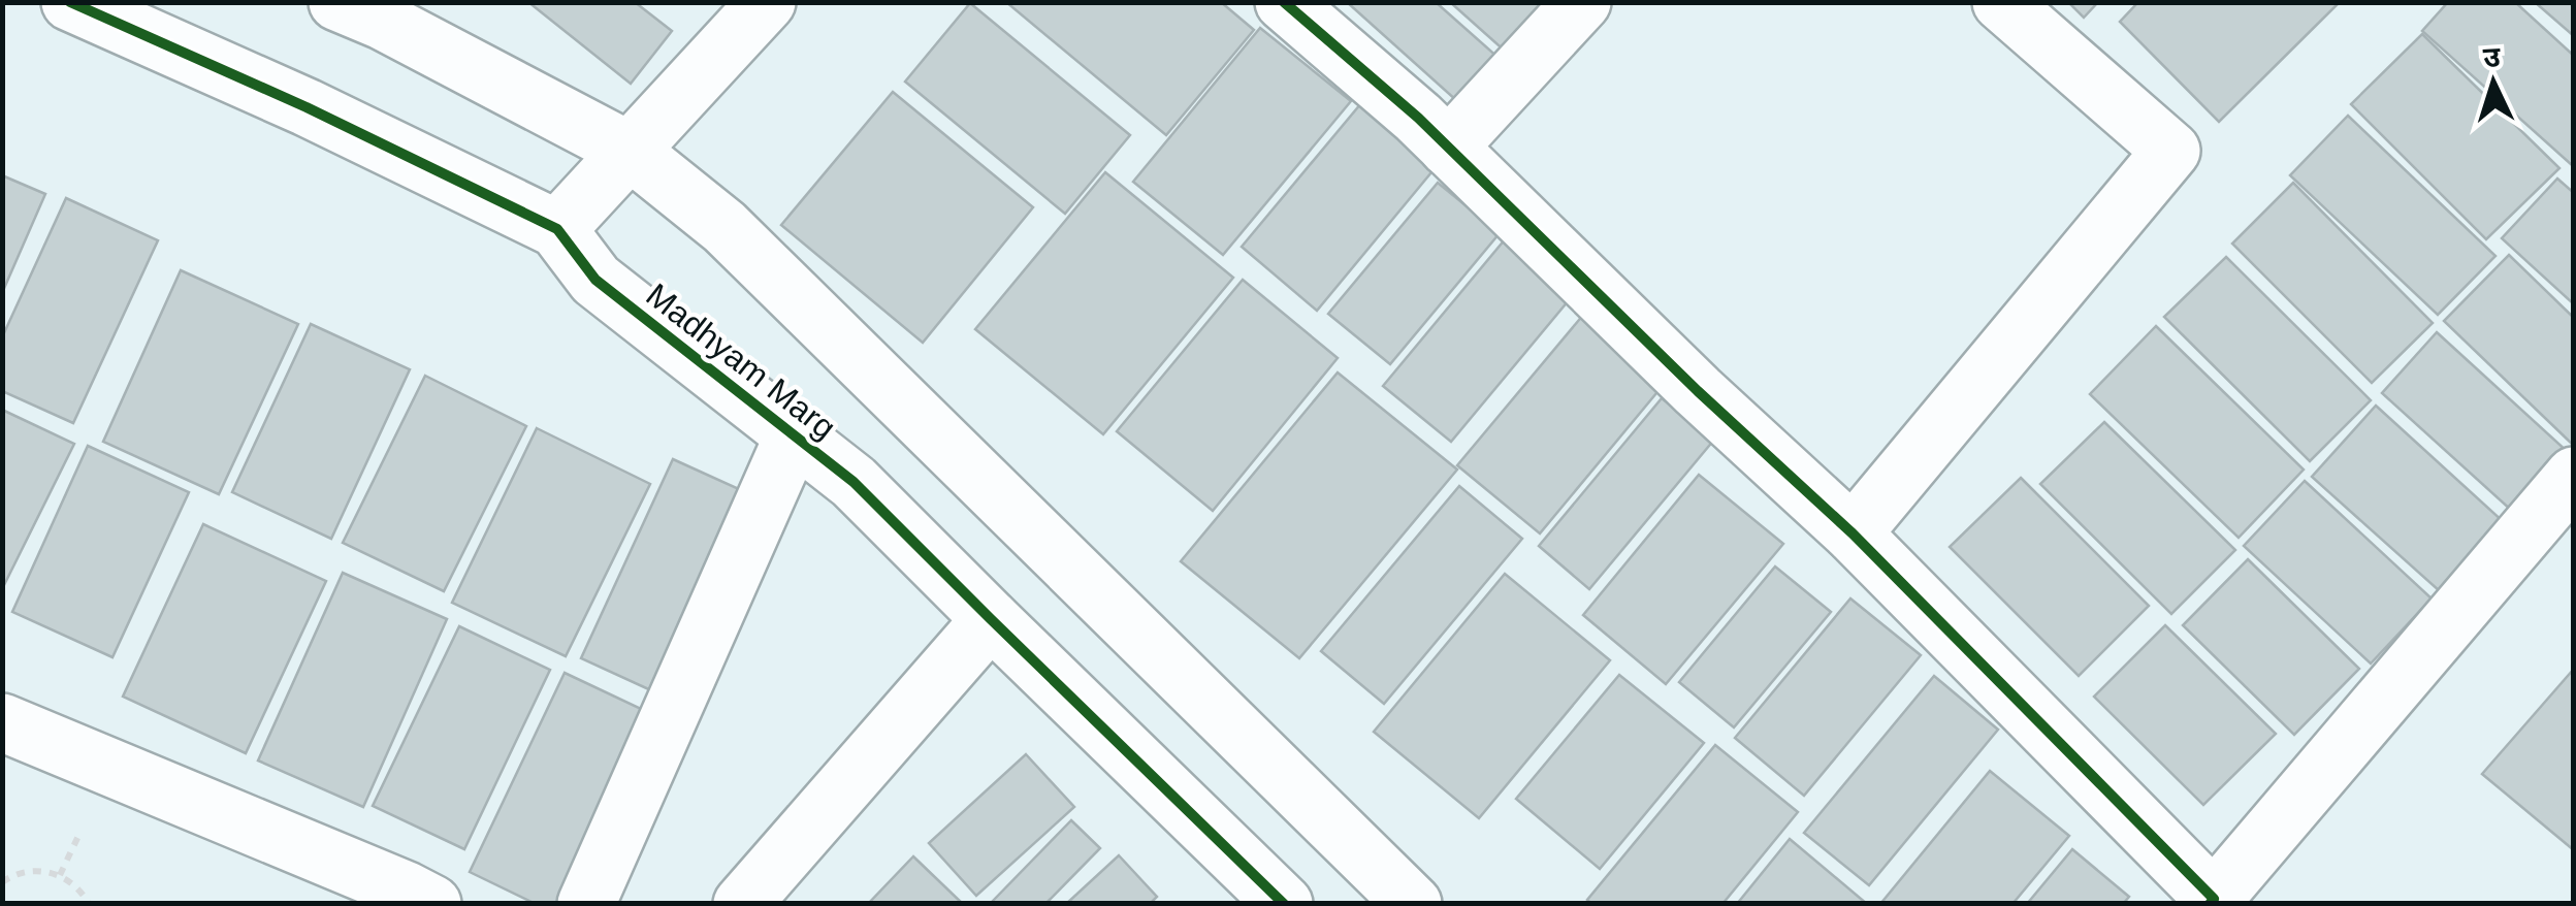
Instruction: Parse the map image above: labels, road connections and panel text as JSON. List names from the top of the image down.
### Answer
{
  "streets": {
    "street": ["Madhyam Marg"]
  },
  "north": "top"
}
